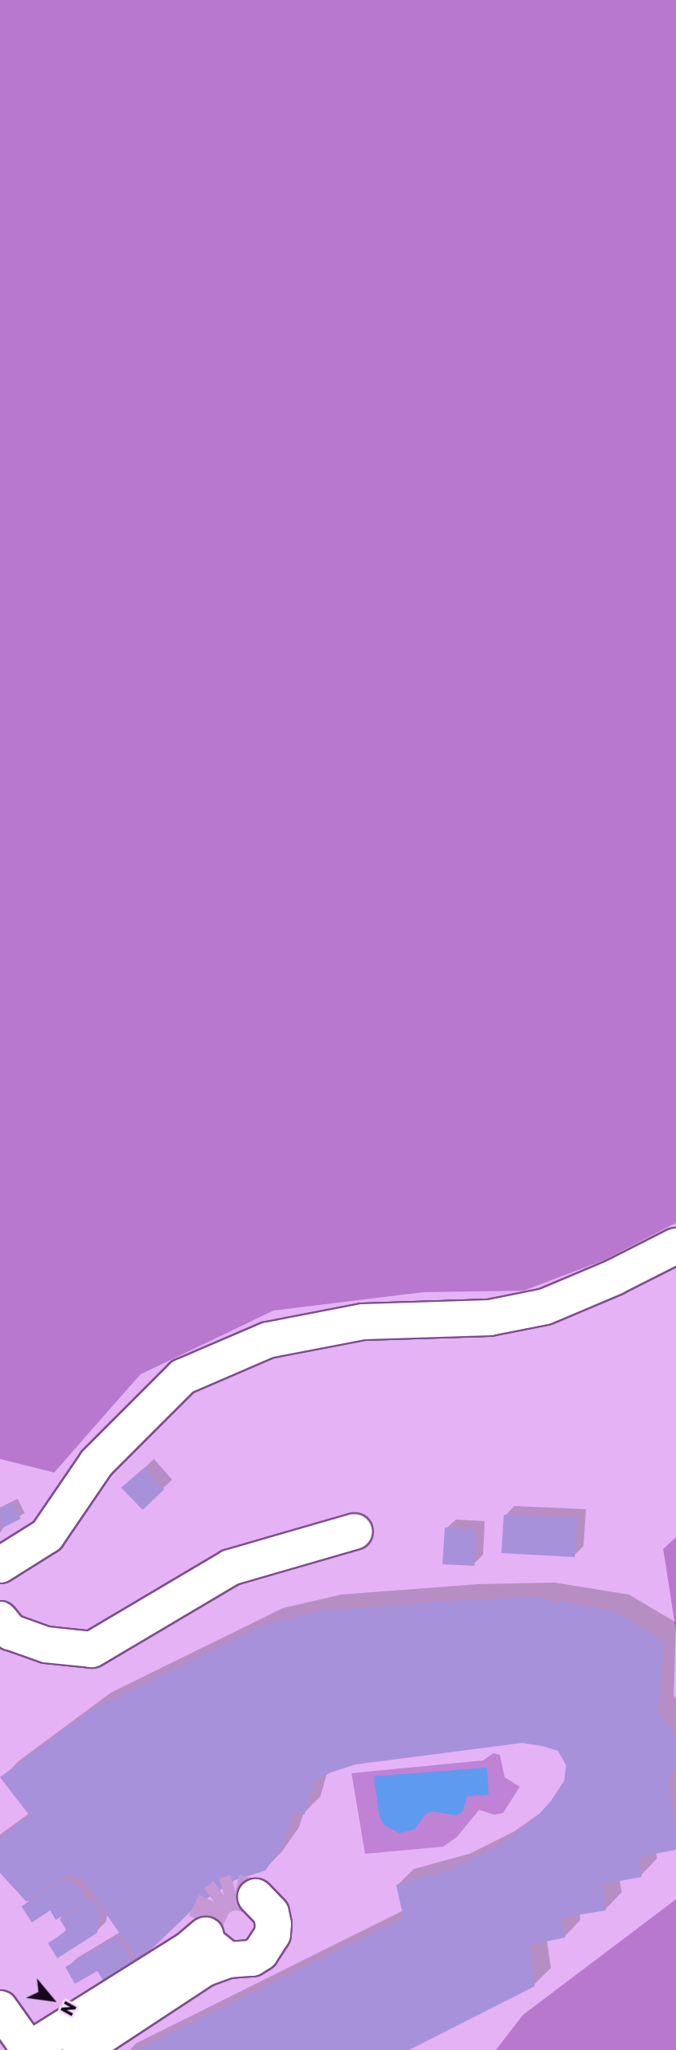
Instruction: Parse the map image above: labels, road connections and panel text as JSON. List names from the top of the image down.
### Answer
{
  "north": "bottom right"
}
